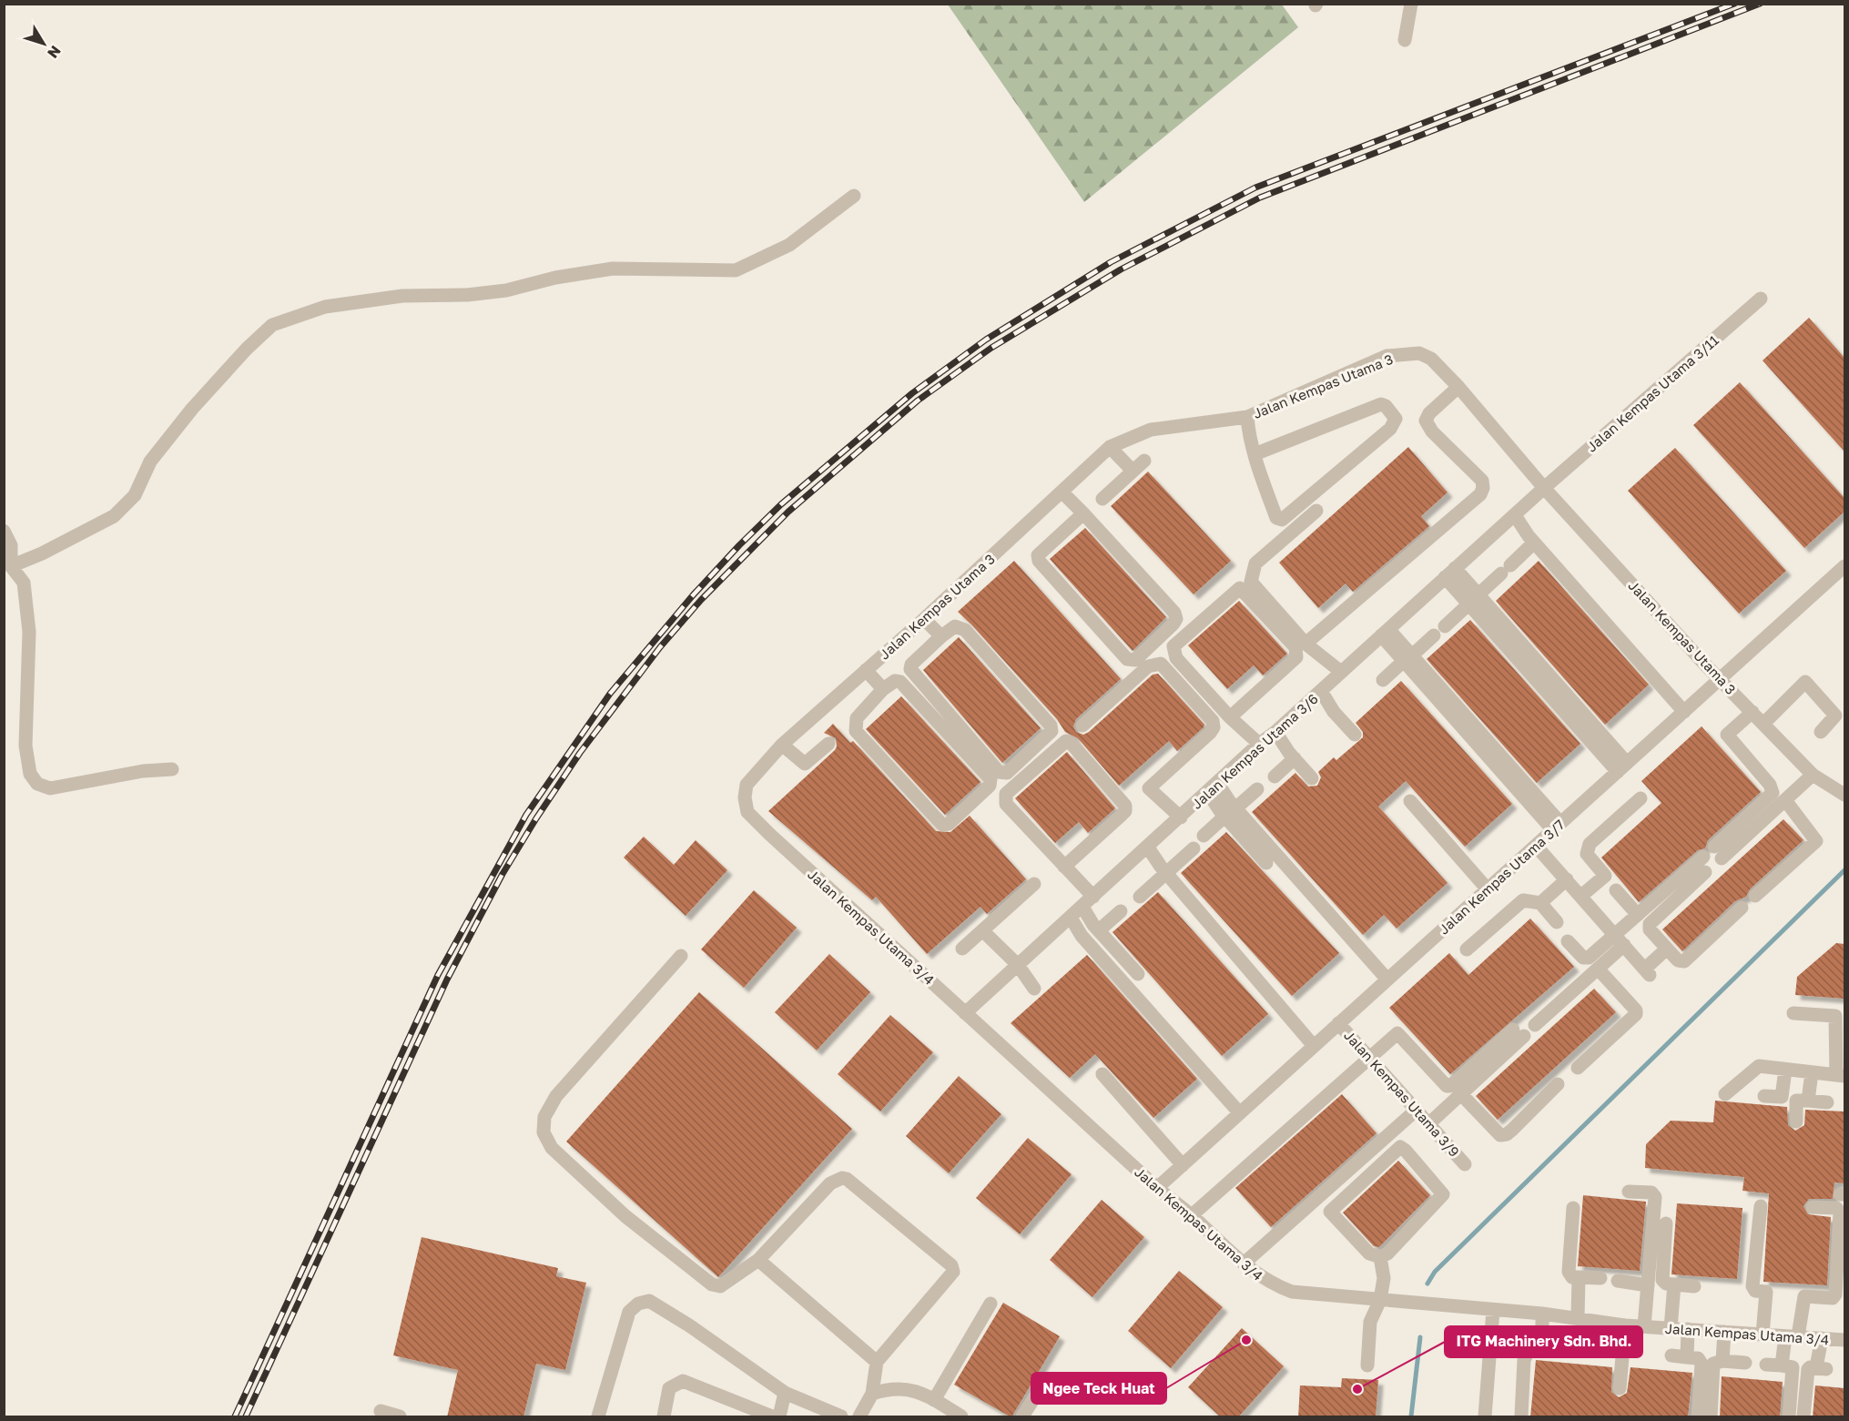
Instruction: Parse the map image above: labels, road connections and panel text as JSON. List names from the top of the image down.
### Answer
{
  "streets": {
    "street": [
      "Jalan Kempas Utama 3",
      "Jalan Kempas Utama 3/11",
      "Jalan Kempas Utama 3/6",
      "Jalan Kempas Utama 3/7",
      "Jalan Kempas Utama 3/4",
      "Jalan Kempas Utama 3/9"
    ]
  },
  "crossings": [
    ["Jalan Kempas Utama 3", "Jalan Kempas Utama 3/11"],
    ["Jalan Kempas Utama 3", "Jalan Kempas Utama 3/6"],
    ["Jalan Kempas Utama 3", "Jalan Kempas Utama 3/7"],
    ["Jalan Kempas Utama 3", "Jalan Kempas Utama 3/4"],
    ["Jalan Kempas Utama 3/11", "Jalan Kempas Utama 3/6"],
    ["Jalan Kempas Utama 3/6", "Jalan Kempas Utama 3/4"],
    ["Jalan Kempas Utama 3/7", "Jalan Kempas Utama 3/4"],
    ["Jalan Kempas Utama 3/7", "Jalan Kempas Utama 3/9"]
  ],
  "places": ["Ngee Teck Huat", "ITG Machinery Sdn. Bhd."],
  "north": "bottom right"
}
